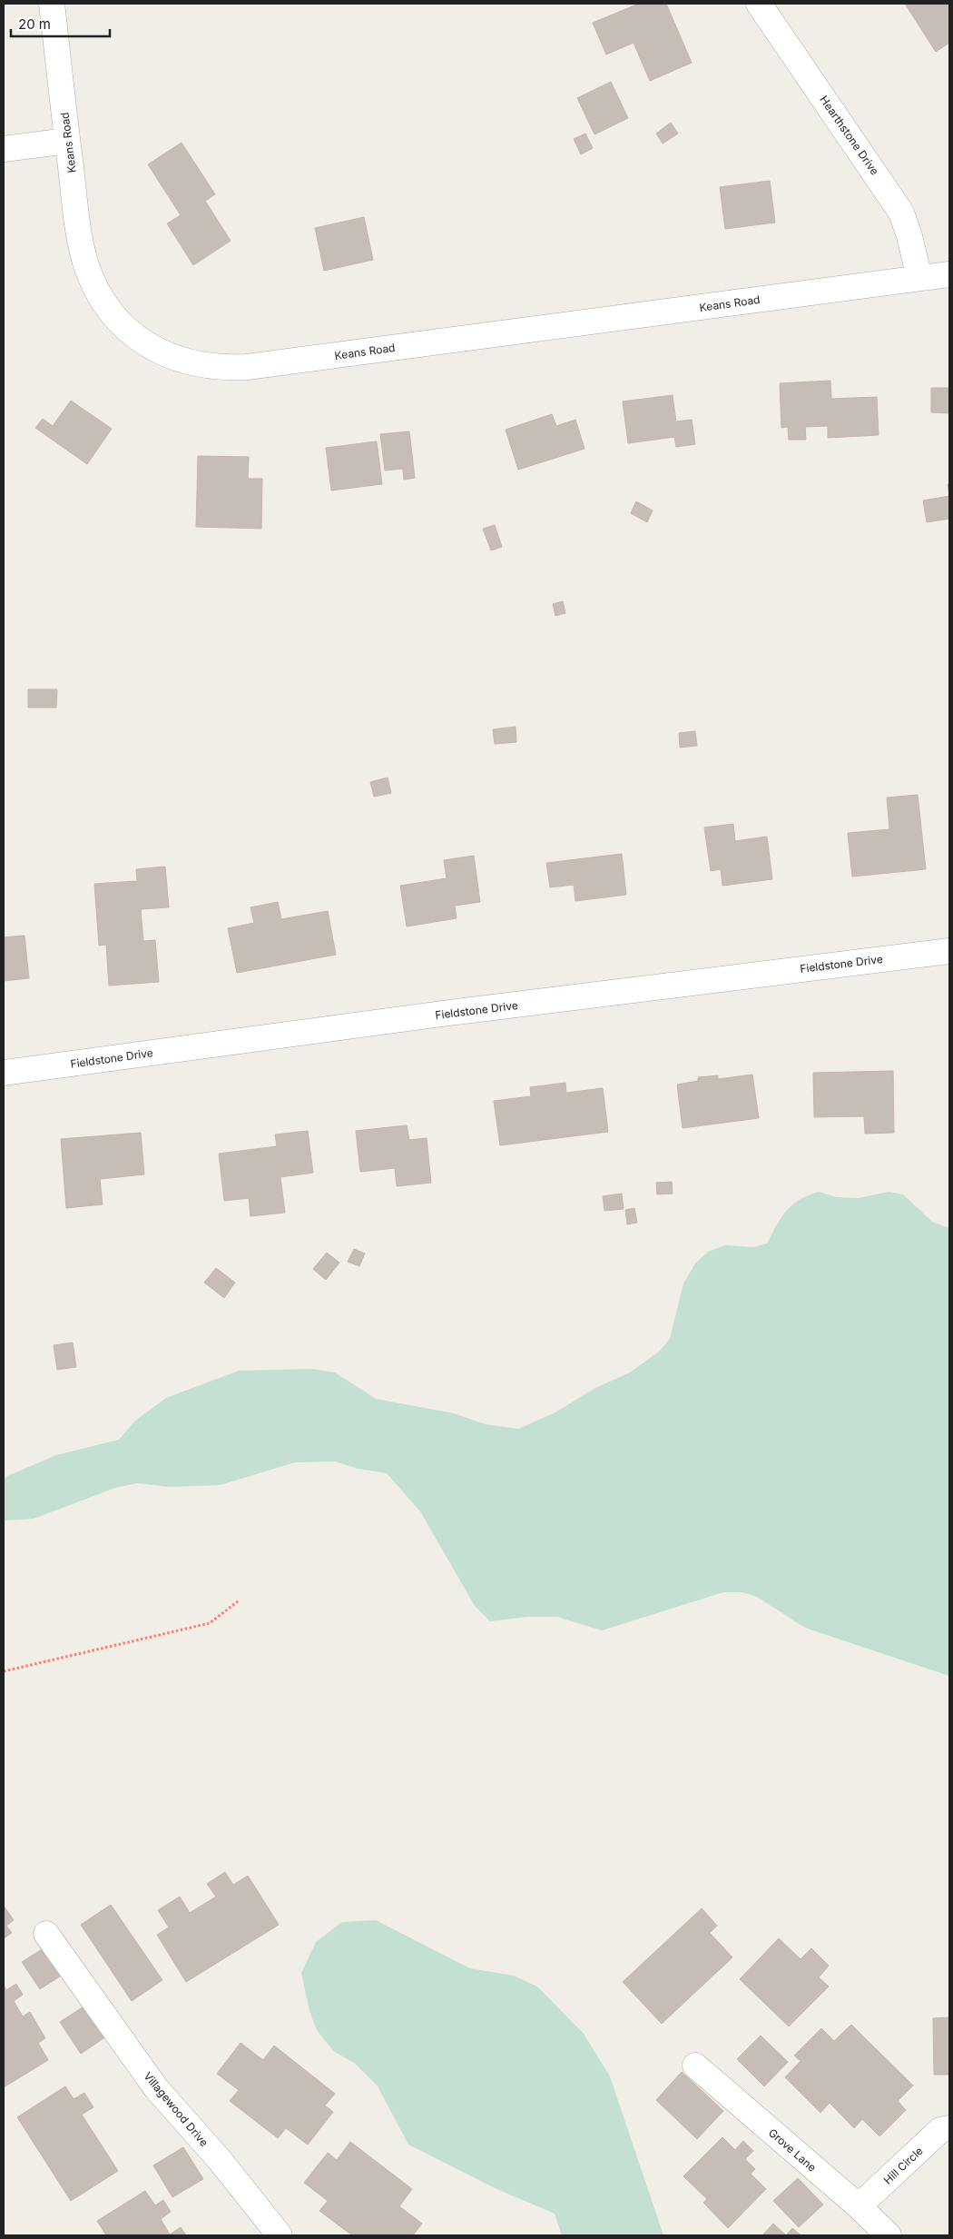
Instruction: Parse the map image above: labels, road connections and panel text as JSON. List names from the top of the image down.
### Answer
{
  "streets": {
    "street": [
      "Hearthstone Drive",
      "Keans Road",
      "Fieldstone Drive",
      "Villagewood Drive",
      "Grove Lane",
      "Hill Circle"
    ]
  },
  "crossings": [
    ["Hearthstone Drive", "Keans Road"],
    ["Grove Lane", "Hill Circle"]
  ],
  "scale_bar": "20 m"
}
